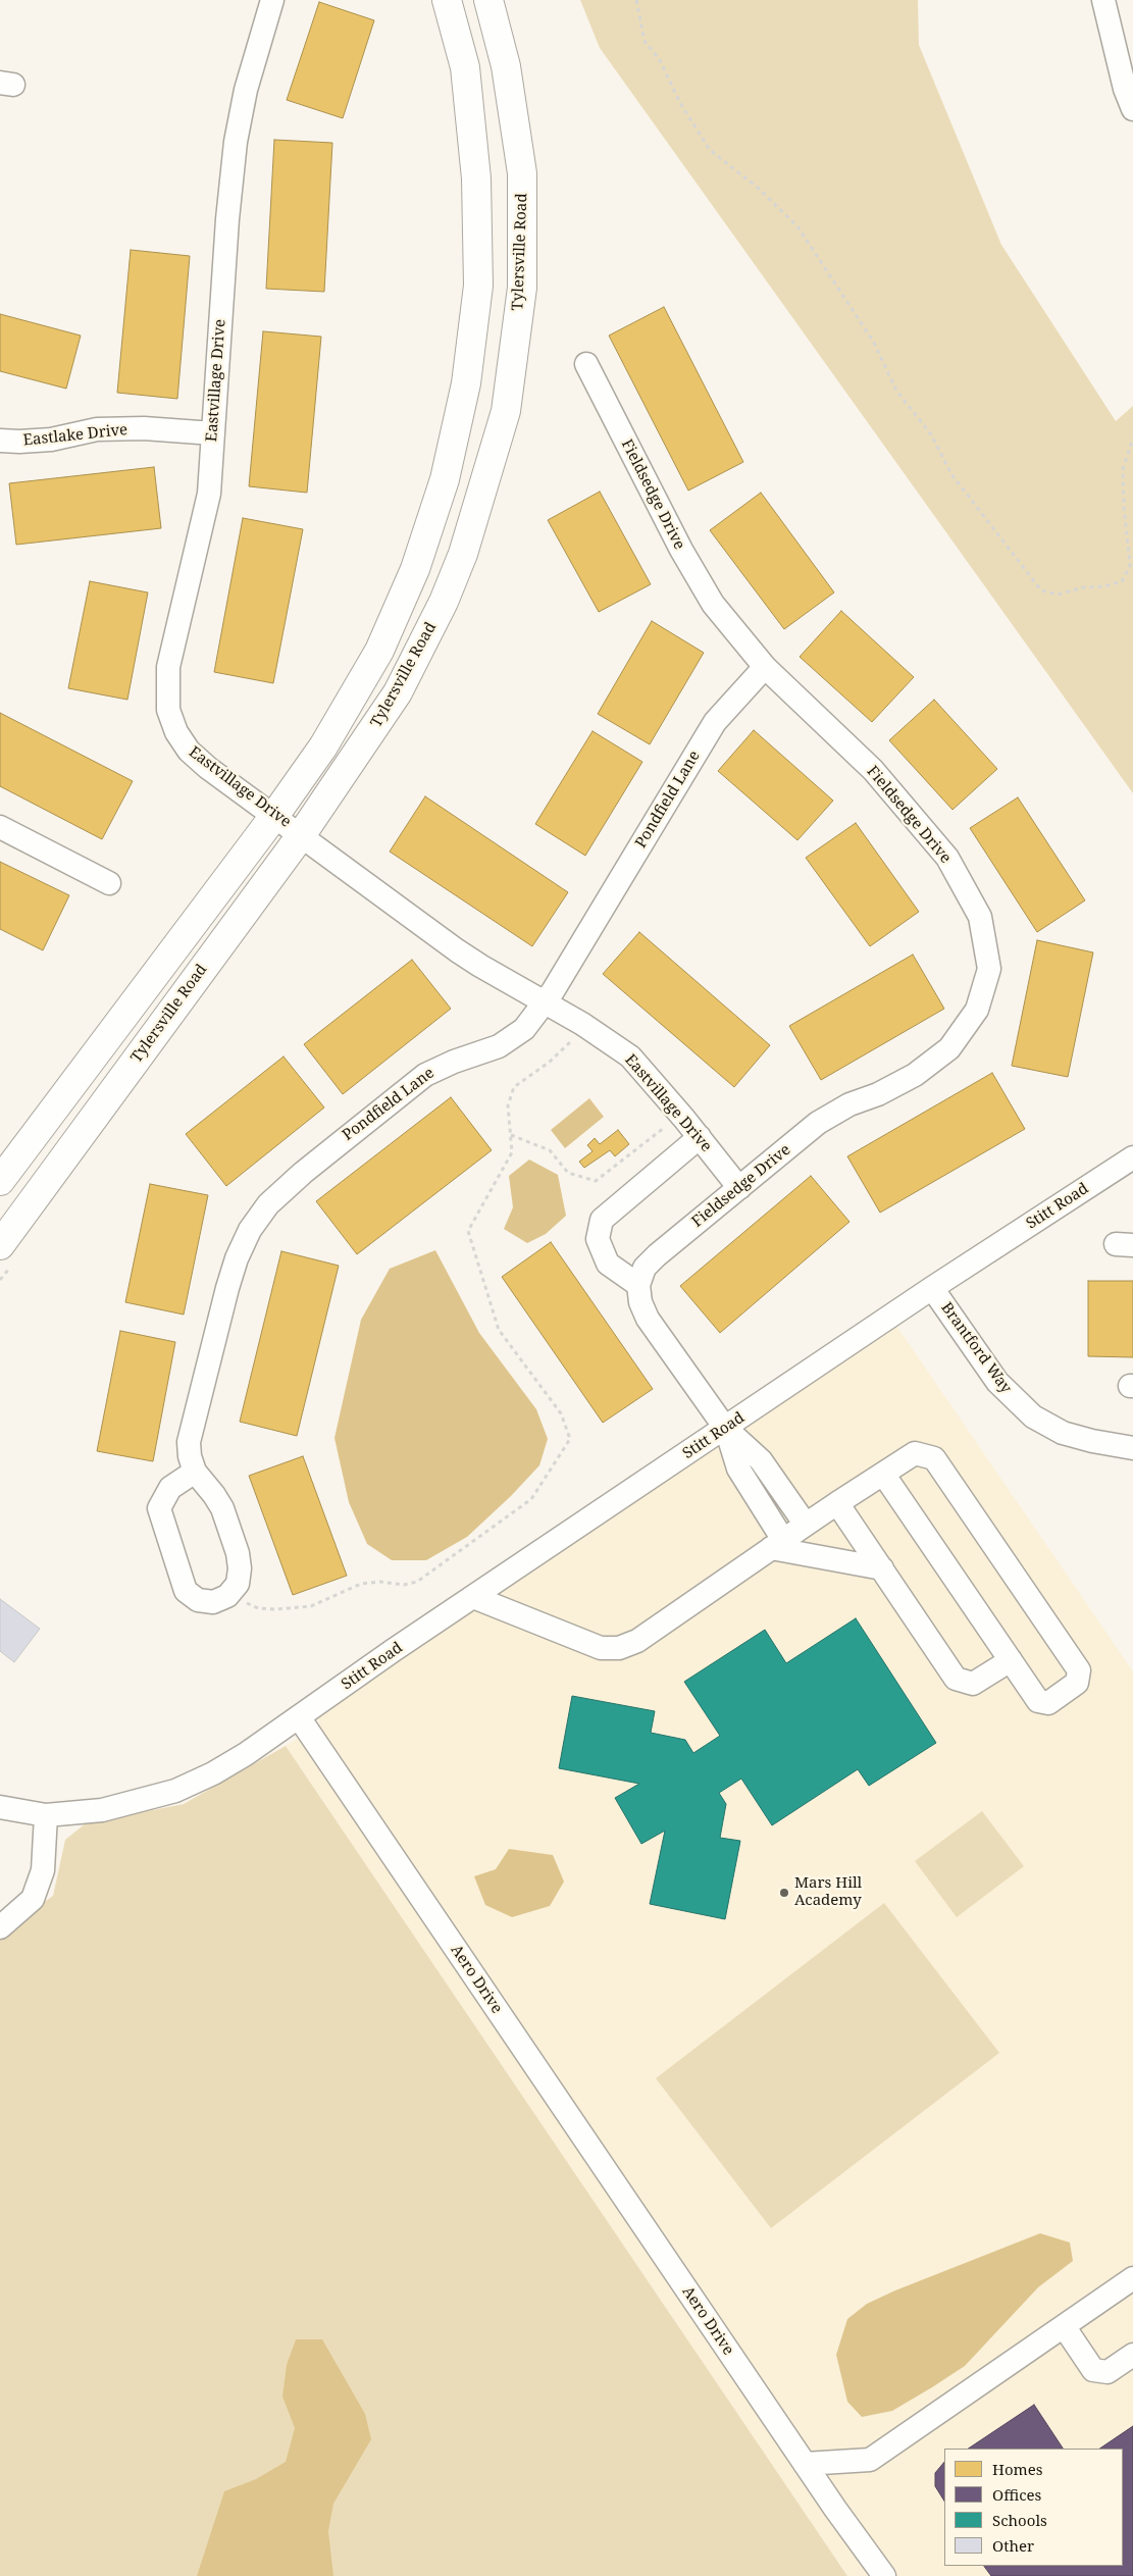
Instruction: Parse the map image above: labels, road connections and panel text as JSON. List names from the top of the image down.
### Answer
{
  "streets": {
    "main road": ["Tylersville Road"],
    "street": [
      "Eastvillage Drive",
      "Eastlake Drive",
      "Fieldsedge Drive",
      "Pondfield Lane",
      "Stitt Road",
      "Brantford Way",
      "Aero Drive"
    ]
  },
  "crossings": [
    ["Tylersville Road", "Eastvillage Drive"],
    ["Eastvillage Drive", "Eastlake Drive"],
    ["Eastvillage Drive", "Fieldsedge Drive"],
    ["Eastvillage Drive", "Pondfield Lane"],
    ["Fieldsedge Drive", "Pondfield Lane"],
    ["Stitt Road", "Brantford Way"],
    ["Stitt Road", "Aero Drive"]
  ],
  "places": ["Mars Hill Academy"],
  "legend": [
    "Homes",
    "Offices",
    "Schools",
    "Other"
  ]
}
